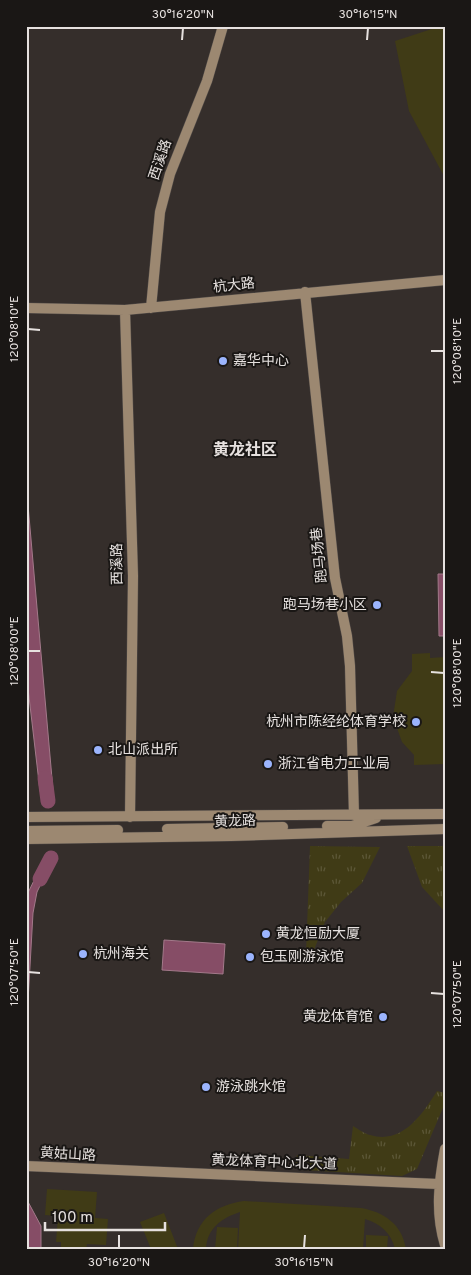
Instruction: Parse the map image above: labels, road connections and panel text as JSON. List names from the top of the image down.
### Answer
{
  "streets": {
    "street": [
      "西溪路",
      "杭大路",
      "跑马场巷",
      "黄龙路",
      "黄姑山路",
      "黄龙体育中心北大道"
    ]
  },
  "crossings": [
    ["西溪路", "杭大路"],
    ["西溪路", "黄龙路"],
    ["杭大路", "跑马场巷"],
    ["跑马场巷", "黄龙路"],
    ["黄姑山路", "黄龙体育中心北大道"]
  ],
  "districts": ["黄龙社区"],
  "places": [
    "嘉华中心",
    "跑马场巷小区",
    "杭州市陈经纶体育学校",
    "北山派出所",
    "浙江省电力工业局",
    "黄龙恒励大厦",
    "杭州海关",
    "包玉刚游泳馆",
    "黄龙体育馆",
    "游泳跳水馆"
  ],
  "scale_bar": "100 m",
  "coordinates": [
    "30°16'20\"N",
    "30°16'15\"N",
    "120°08'10\"E",
    "120°08'00\"E",
    "120°07'50\"E"
  ]
}
